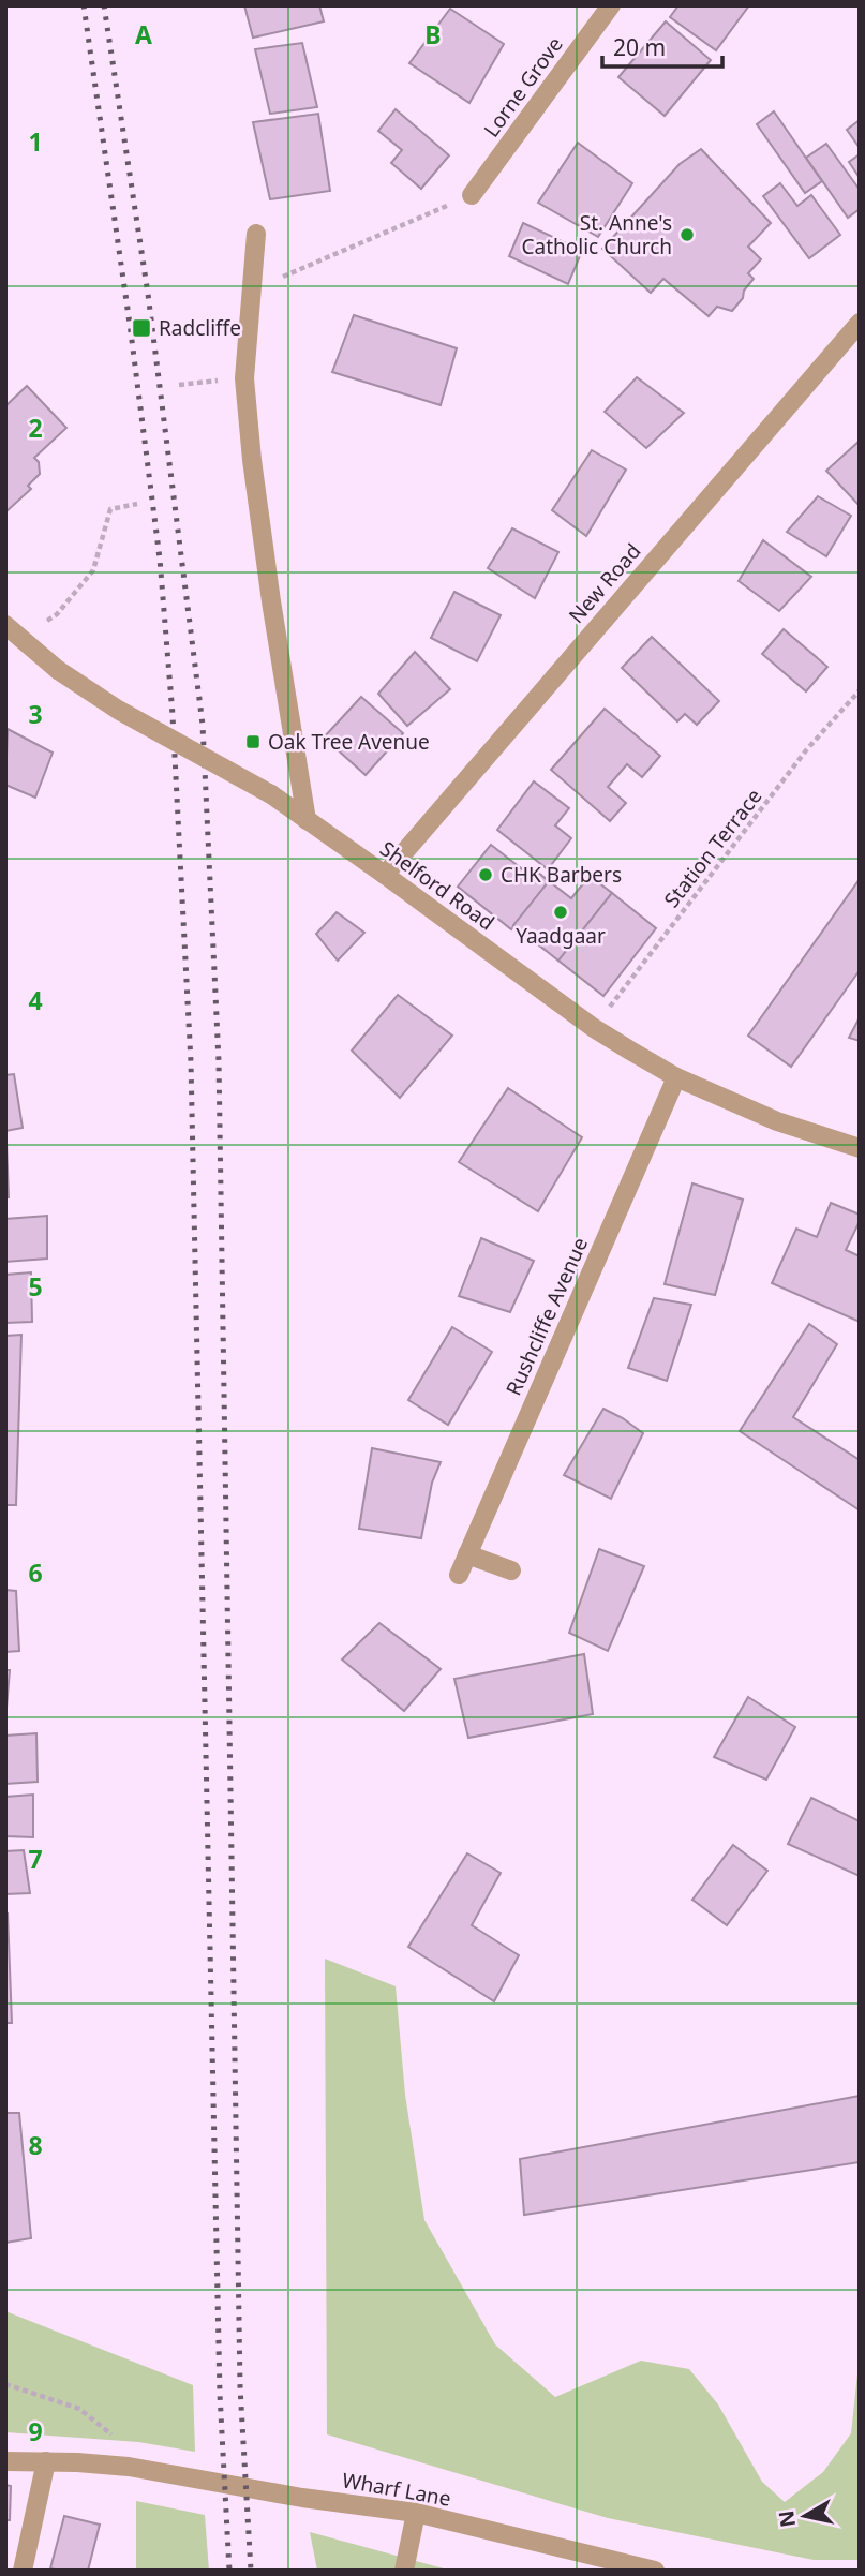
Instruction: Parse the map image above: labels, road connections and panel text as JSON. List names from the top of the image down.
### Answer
{
  "streets": {
    "street": [
      "Lorne Grove",
      "New Road",
      "Shelford Road",
      "Rushcliffe Avenue",
      "Wharf Lane"
    ],
    "path": ["Station Terrace"]
  },
  "crossings": [
    ["New Road", "Shelford Road"],
    ["Station Terrace", "Shelford Road"],
    ["Shelford Road", "Rushcliffe Avenue"]
  ],
  "places": {
    "other": ["St. Anne's Catholic Church", "CHK Barbers", "Yaadgaar"],
    "transit": ["Radcliffe", "Oak Tree Avenue"]
  },
  "scale_bar": "20 m",
  "north": "left",
  "grid": {
    "columns": ["A", "B"],
    "rows": [
      "1",
      "2",
      "3",
      "4",
      "5",
      "6",
      "7",
      "8",
      "9"
    ]
  }
}
